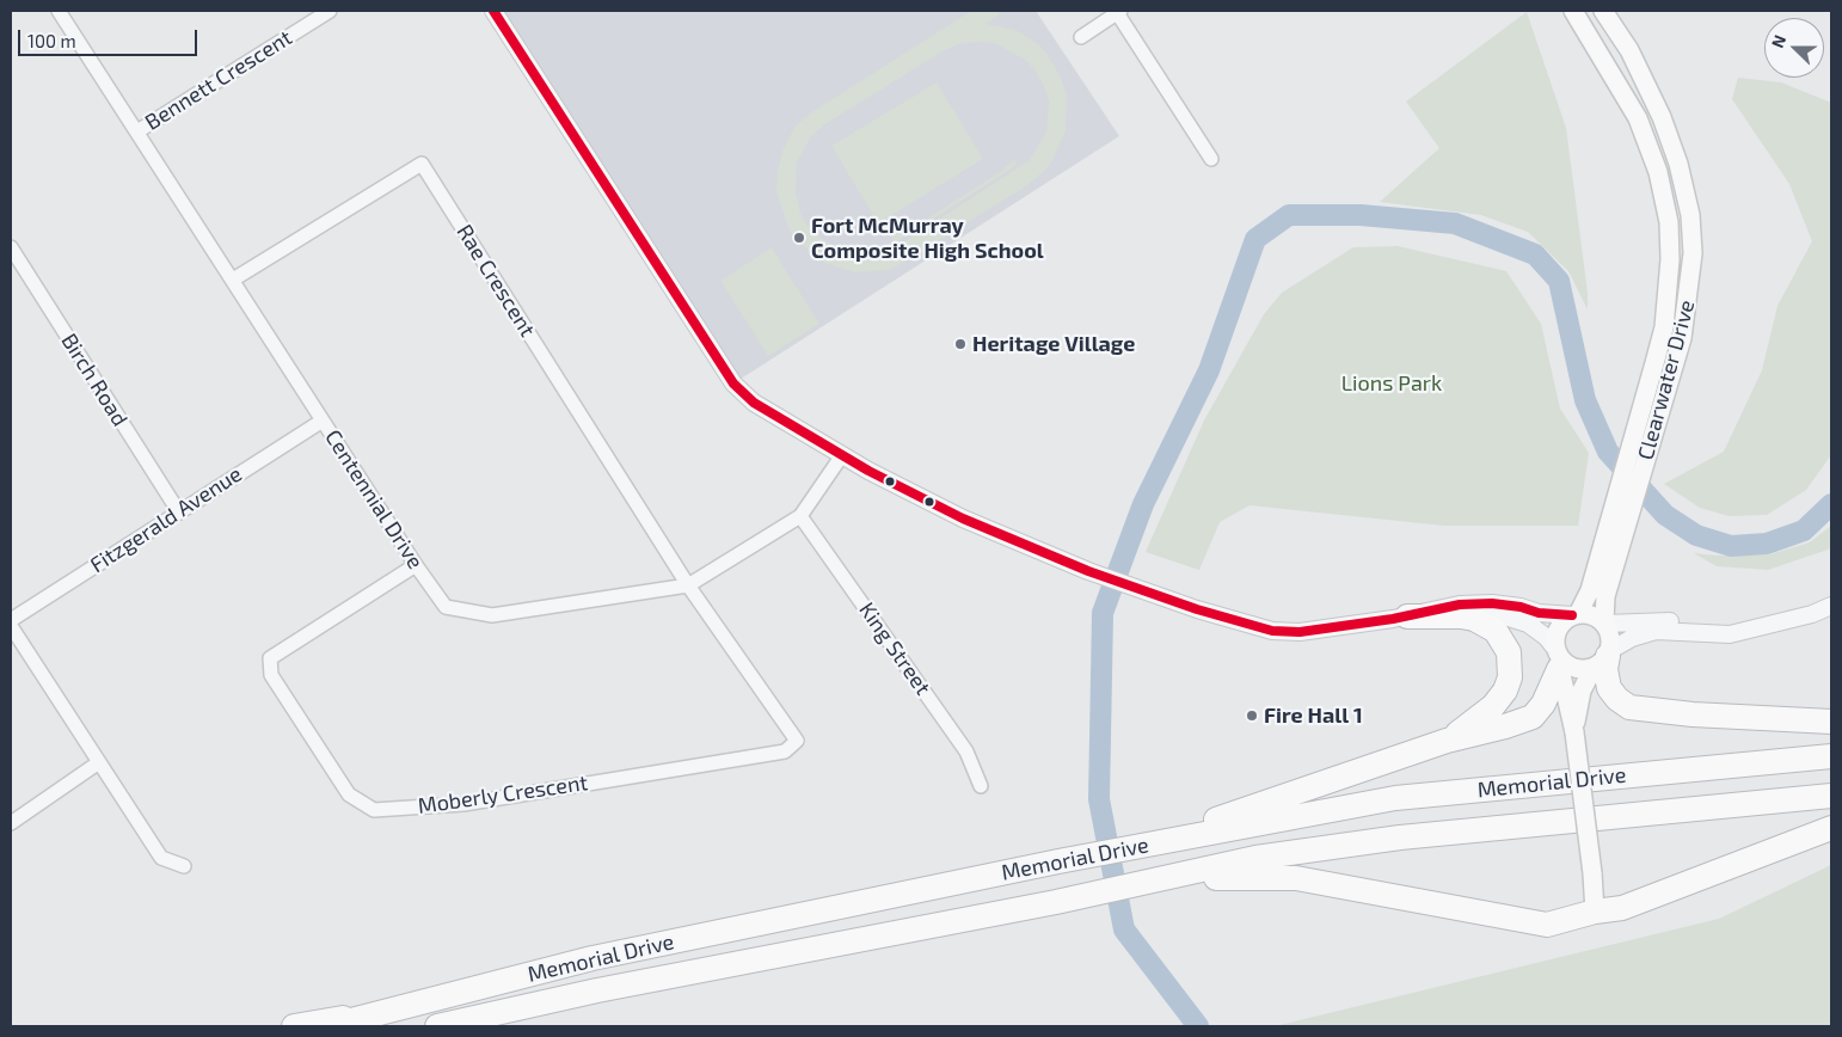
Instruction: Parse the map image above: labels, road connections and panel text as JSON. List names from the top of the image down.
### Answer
{
  "streets": {
    "highway": ["Memorial Drive"],
    "main road": ["Clearwater Drive"],
    "street": [
      "Bennett Crescent",
      "Rae Crescent",
      "Birch Road",
      "Centennial Drive",
      "Fitzgerald Avenue",
      "King Street",
      "Moberly Crescent"
    ]
  },
  "crossings": [
    ["Bennett Crescent", "Centennial Drive"],
    ["Rae Crescent", "Centennial Drive"],
    ["Rae Crescent", "Moberly Crescent"],
    ["Birch Road", "Fitzgerald Avenue"],
    ["Centennial Drive", "Fitzgerald Avenue"],
    ["Centennial Drive", "King Street"],
    ["Centennial Drive", "Moberly Crescent"]
  ],
  "parks": ["Lions Park"],
  "places": ["Fort McMurray Composite High School", "Heritage Village", "Fire Hall 1"],
  "scale_bar": "100 m",
  "north": "left"
}
